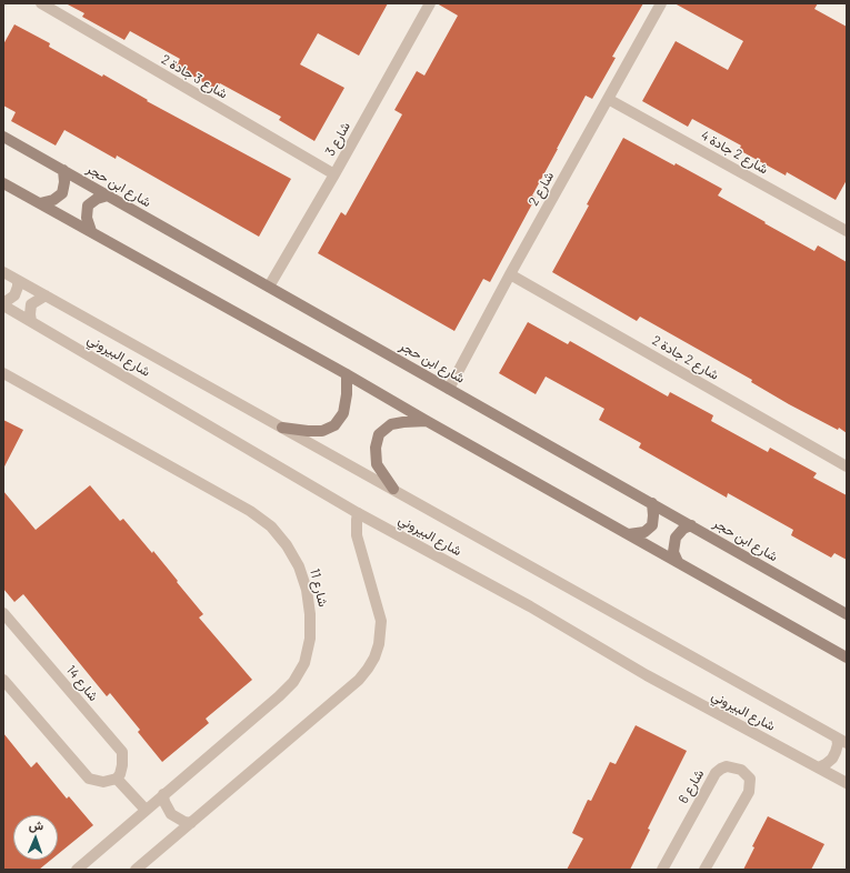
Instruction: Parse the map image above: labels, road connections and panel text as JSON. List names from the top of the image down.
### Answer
{
  "streets": {
    "main road": ["شارع ابن حجر"],
    "street": [
      "شارع 3 جادة 2",
      "شارع 3",
      "شارع 2 جادة 4",
      "شارع 2",
      "شارع البيروني",
      "شارع 2 جادة 2",
      "شارع 11",
      "شارع 14",
      "شارع 6"
    ]
  },
  "crossings": [
    ["شارع 3 جادة 2", "شارع 3"],
    ["شارع 3", "شارع ابن حجر"],
    ["شارع 2 جادة 4", "شارع 2"],
    ["شارع ابن حجر", "شارع 2"],
    ["شارع 2", "شارع 2 جادة 2"]
  ],
  "north": "top"
}
